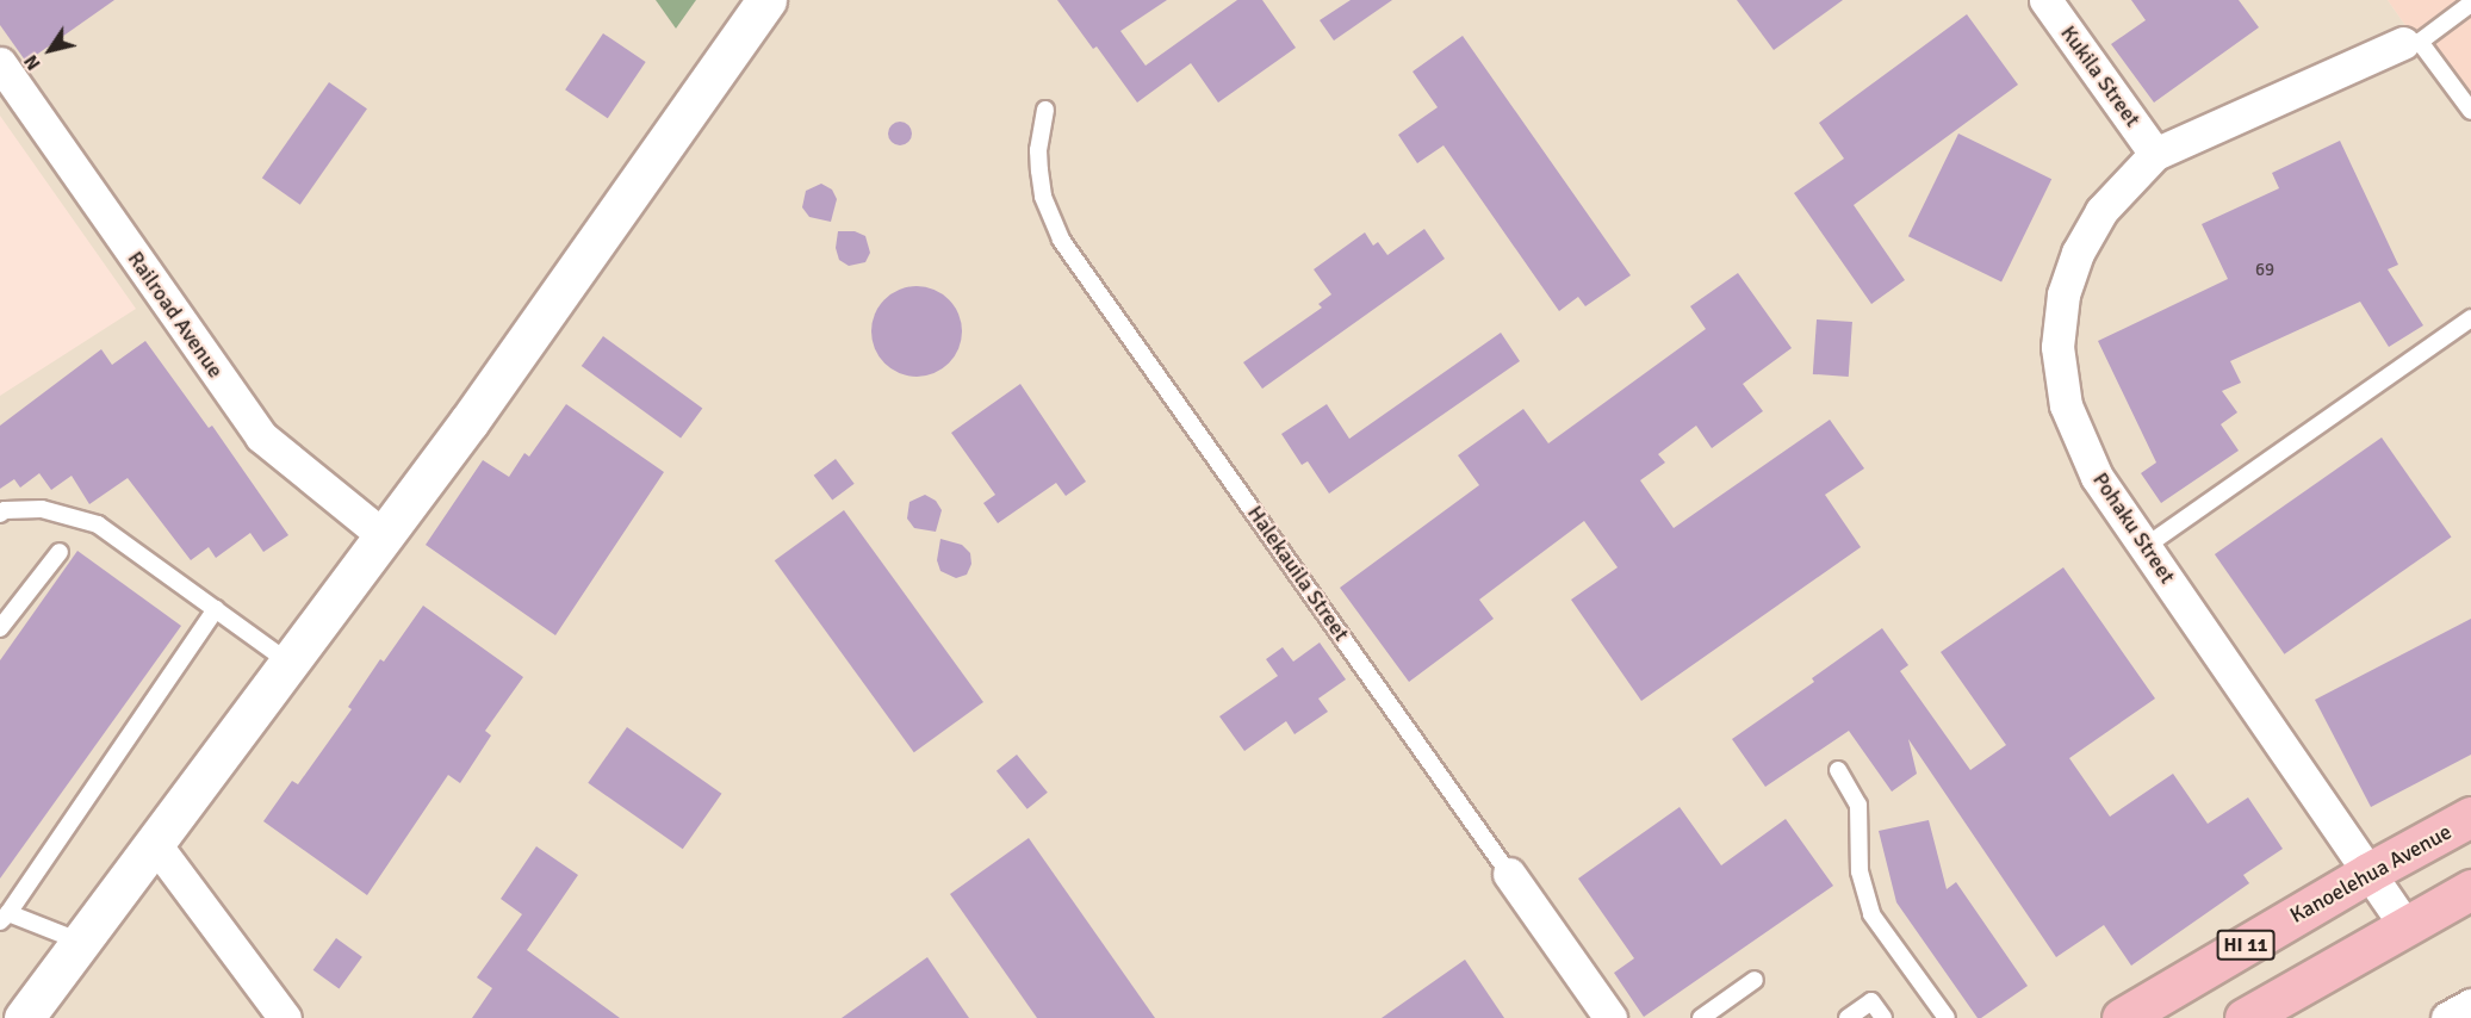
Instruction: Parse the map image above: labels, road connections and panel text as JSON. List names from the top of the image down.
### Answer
{
  "streets": {
    "highway": ["Kanoelehua Avenue", "HI 11"],
    "street": [
      "Kukila Street",
      "Railroad Avenue",
      "Pohaku Street",
      "Halekauila Street"
    ]
  },
  "crossings": [
    ["Kukila Street", "Pohaku Street"],
    ["Pohaku Street", "Kanoelehua Avenue"]
  ],
  "house_numbers": ["69"],
  "north": "bottom left"
}
